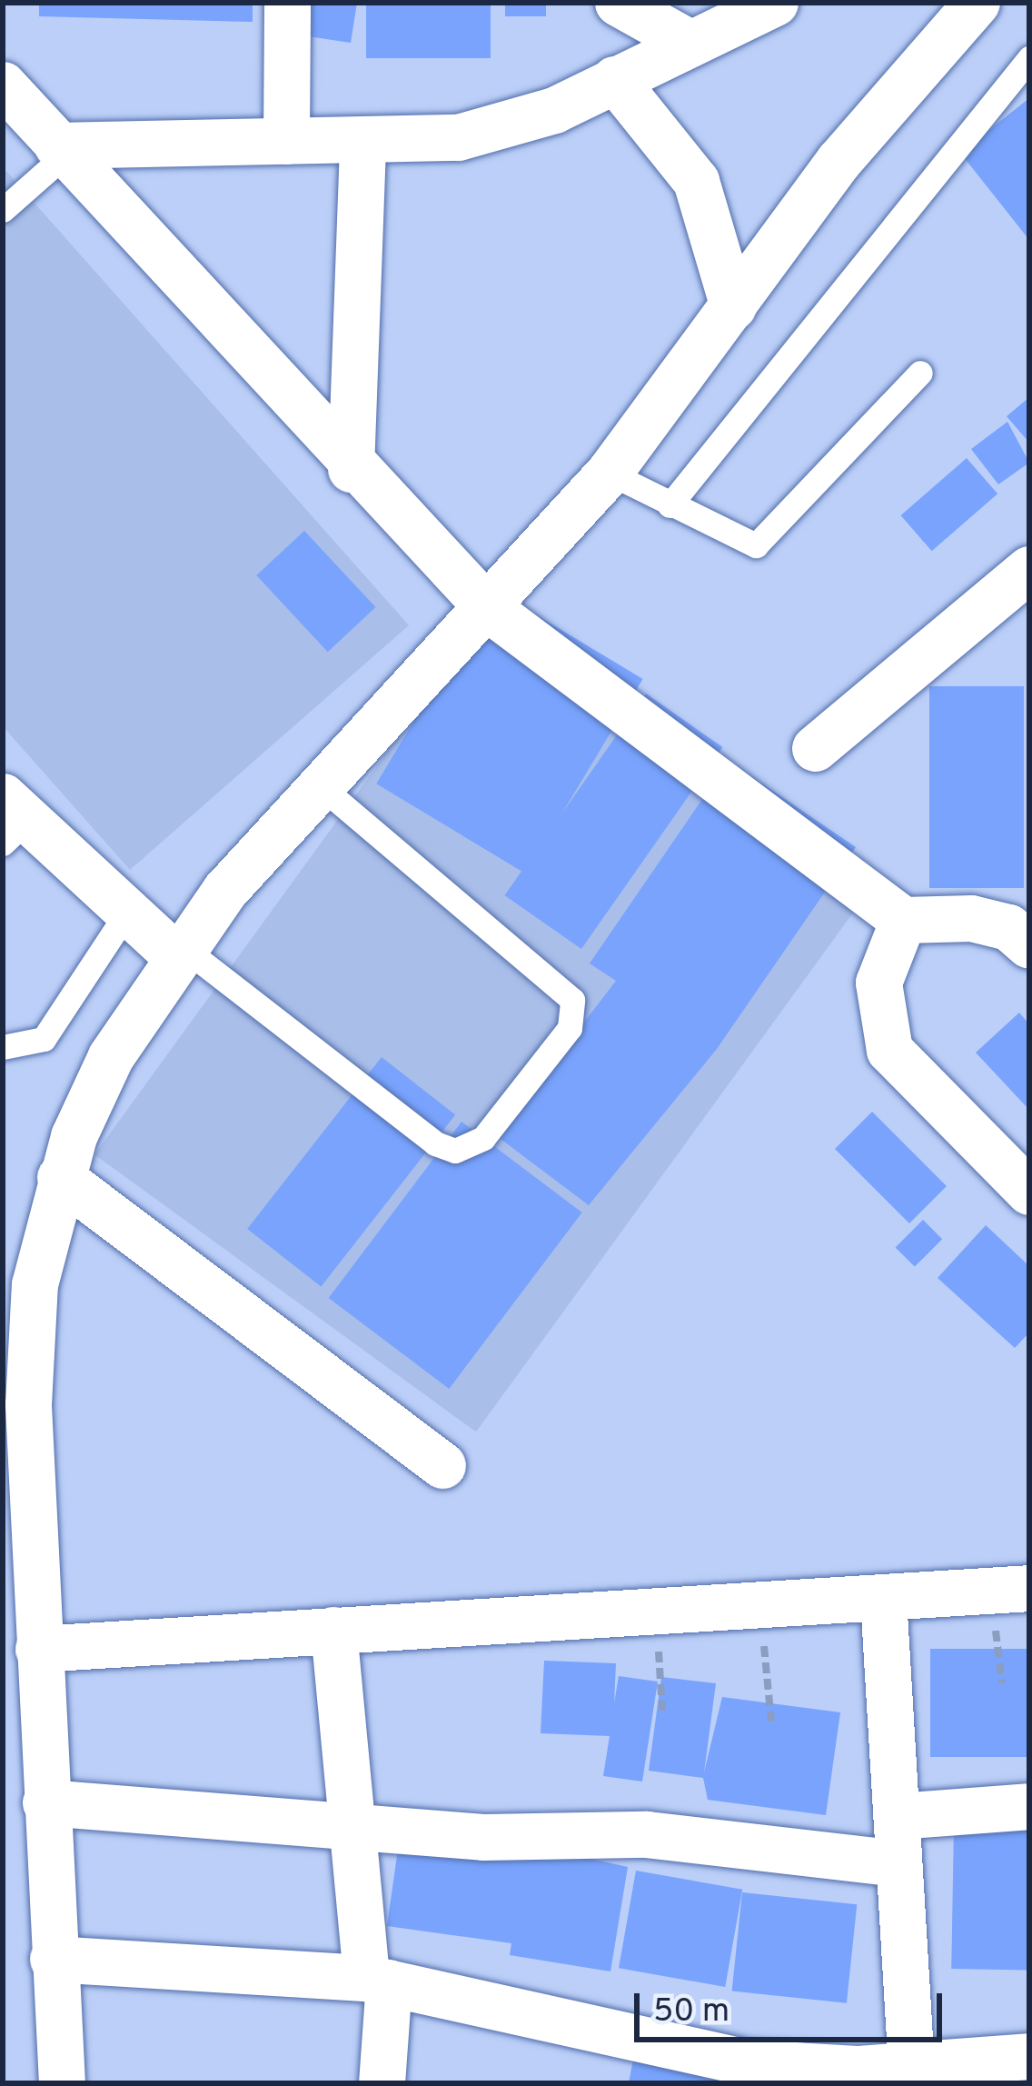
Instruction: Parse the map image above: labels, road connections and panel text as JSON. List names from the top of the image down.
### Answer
{
  "scale_bar": "50 m"
}
